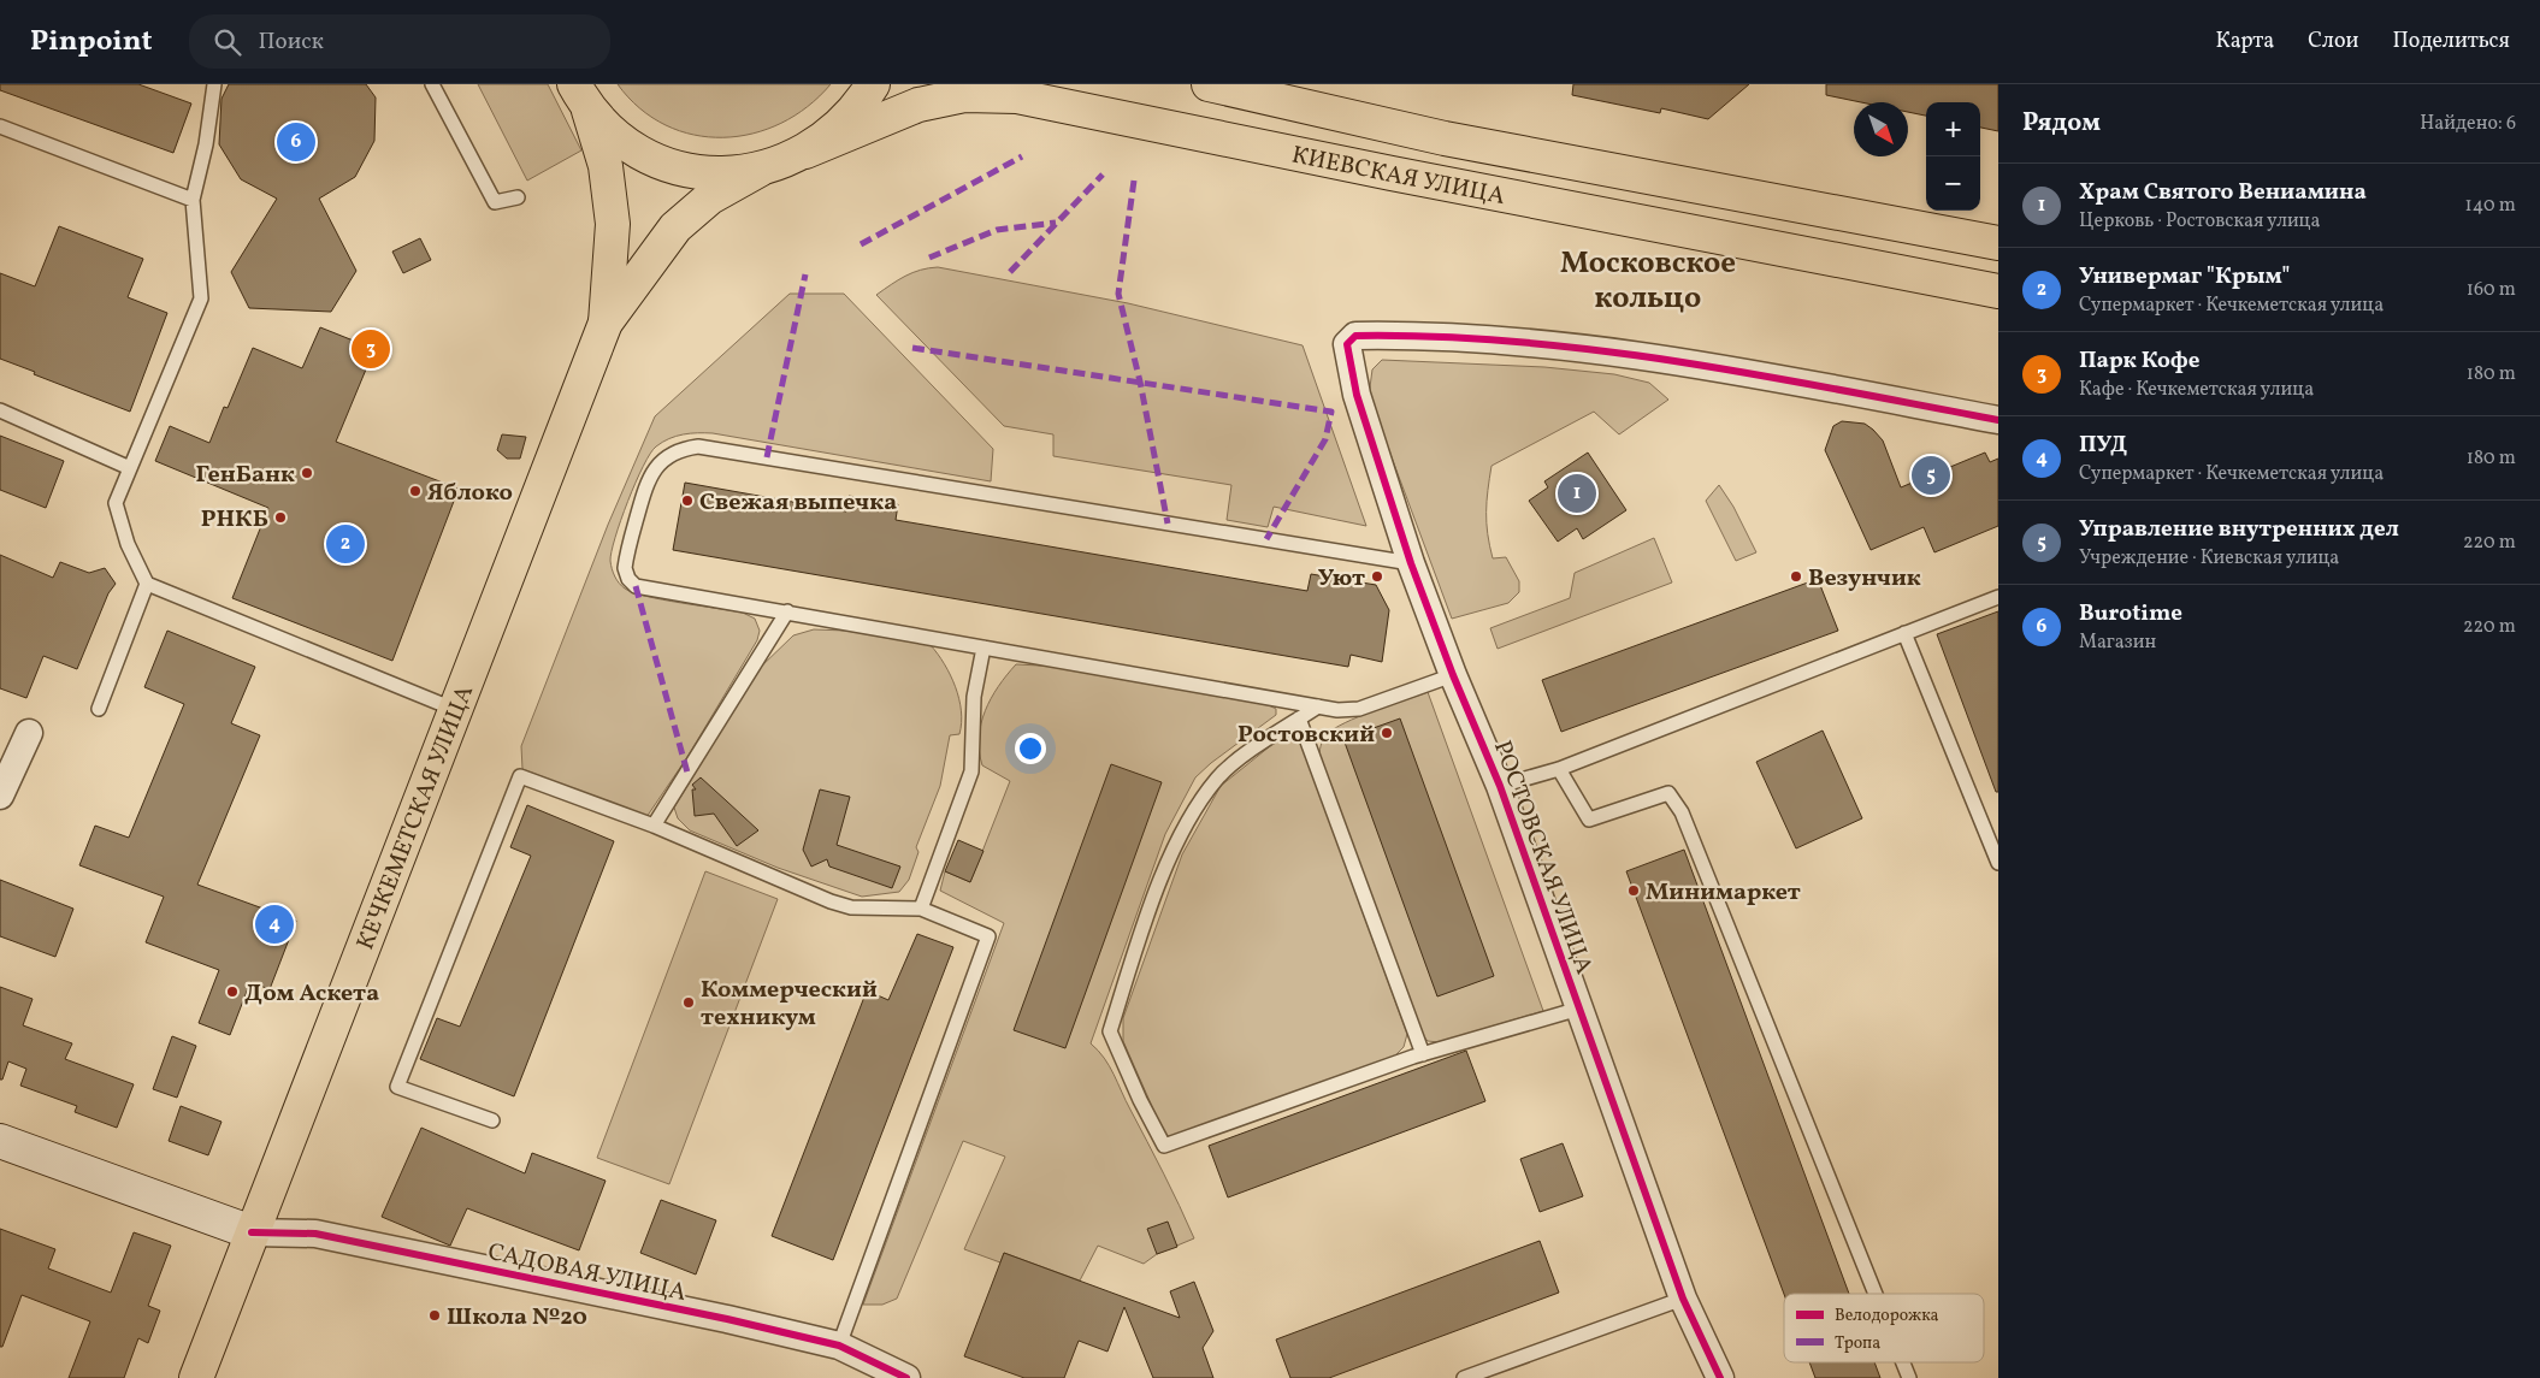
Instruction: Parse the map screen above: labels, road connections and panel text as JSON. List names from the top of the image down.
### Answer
{
  "streets": {
    "main road": ["КИЕВСКАЯ УЛИЦА", "КЕЧКЕМЕТСКАЯ УЛИЦА", "САДОВАЯ УЛИЦА"],
    "street": ["РОСТОВСКАЯ УЛИЦА"]
  },
  "crossings": [
    ["КИЕВСКАЯ УЛИЦА", "КЕЧКЕМЕТСКАЯ УЛИЦА"],
    ["КЕЧКЕМЕТСКАЯ УЛИЦА", "САДОВАЯ УЛИЦА"]
  ],
  "districts": ["Московское кольцо"],
  "places": [
    "ГенБанк",
    "Яблоко",
    "Свежая выпечка",
    "РНКБ",
    "Уют",
    "Везунчик",
    "Ростовский",
    "Минимаркет",
    "Дом Аскета",
    "Коммерческий техникум",
    "Школа №20"
  ],
  "legend": ["Велодорожка", "Тропа"],
  "north": "bottom right",
  "page": {
    "header": "Pinpoint",
    "search": "Поиск",
    "nav": ["Карта", "Слои", "Поделиться"],
    "heading": ["Рядом", "Найдено: 6"],
    "map_buttons": ["+", "−"],
    "pins": [
      "6",
      "3",
      "5",
      "1",
      "2",
      "4"
    ],
    "list": [
      {
        "mark": "1",
        "name": "Храм Святого Вениамина",
        "note": "Церковь · Ростовская улица",
        "value": "140 m"
      },
      {
        "mark": "2",
        "name": "Универмаг \"Крым\"",
        "note": "Супермаркет · Кечкеметская улица",
        "value": "160 m"
      },
      {
        "mark": "3",
        "name": "Парк Кофе",
        "note": "Кафе · Кечкеметская улица",
        "value": "180 m"
      },
      {
        "mark": "4",
        "name": "ПУД",
        "note": "Супермаркет · Кечкеметская улица",
        "value": "180 m"
      },
      {
        "mark": "5",
        "name": "Управление внутренних дел",
        "note": "Учреждение · Киевская улица",
        "value": "220 m"
      },
      {
        "mark": "6",
        "name": "Burotime",
        "note": "Магазин",
        "value": "220 m"
      }
    ]
  }
}
